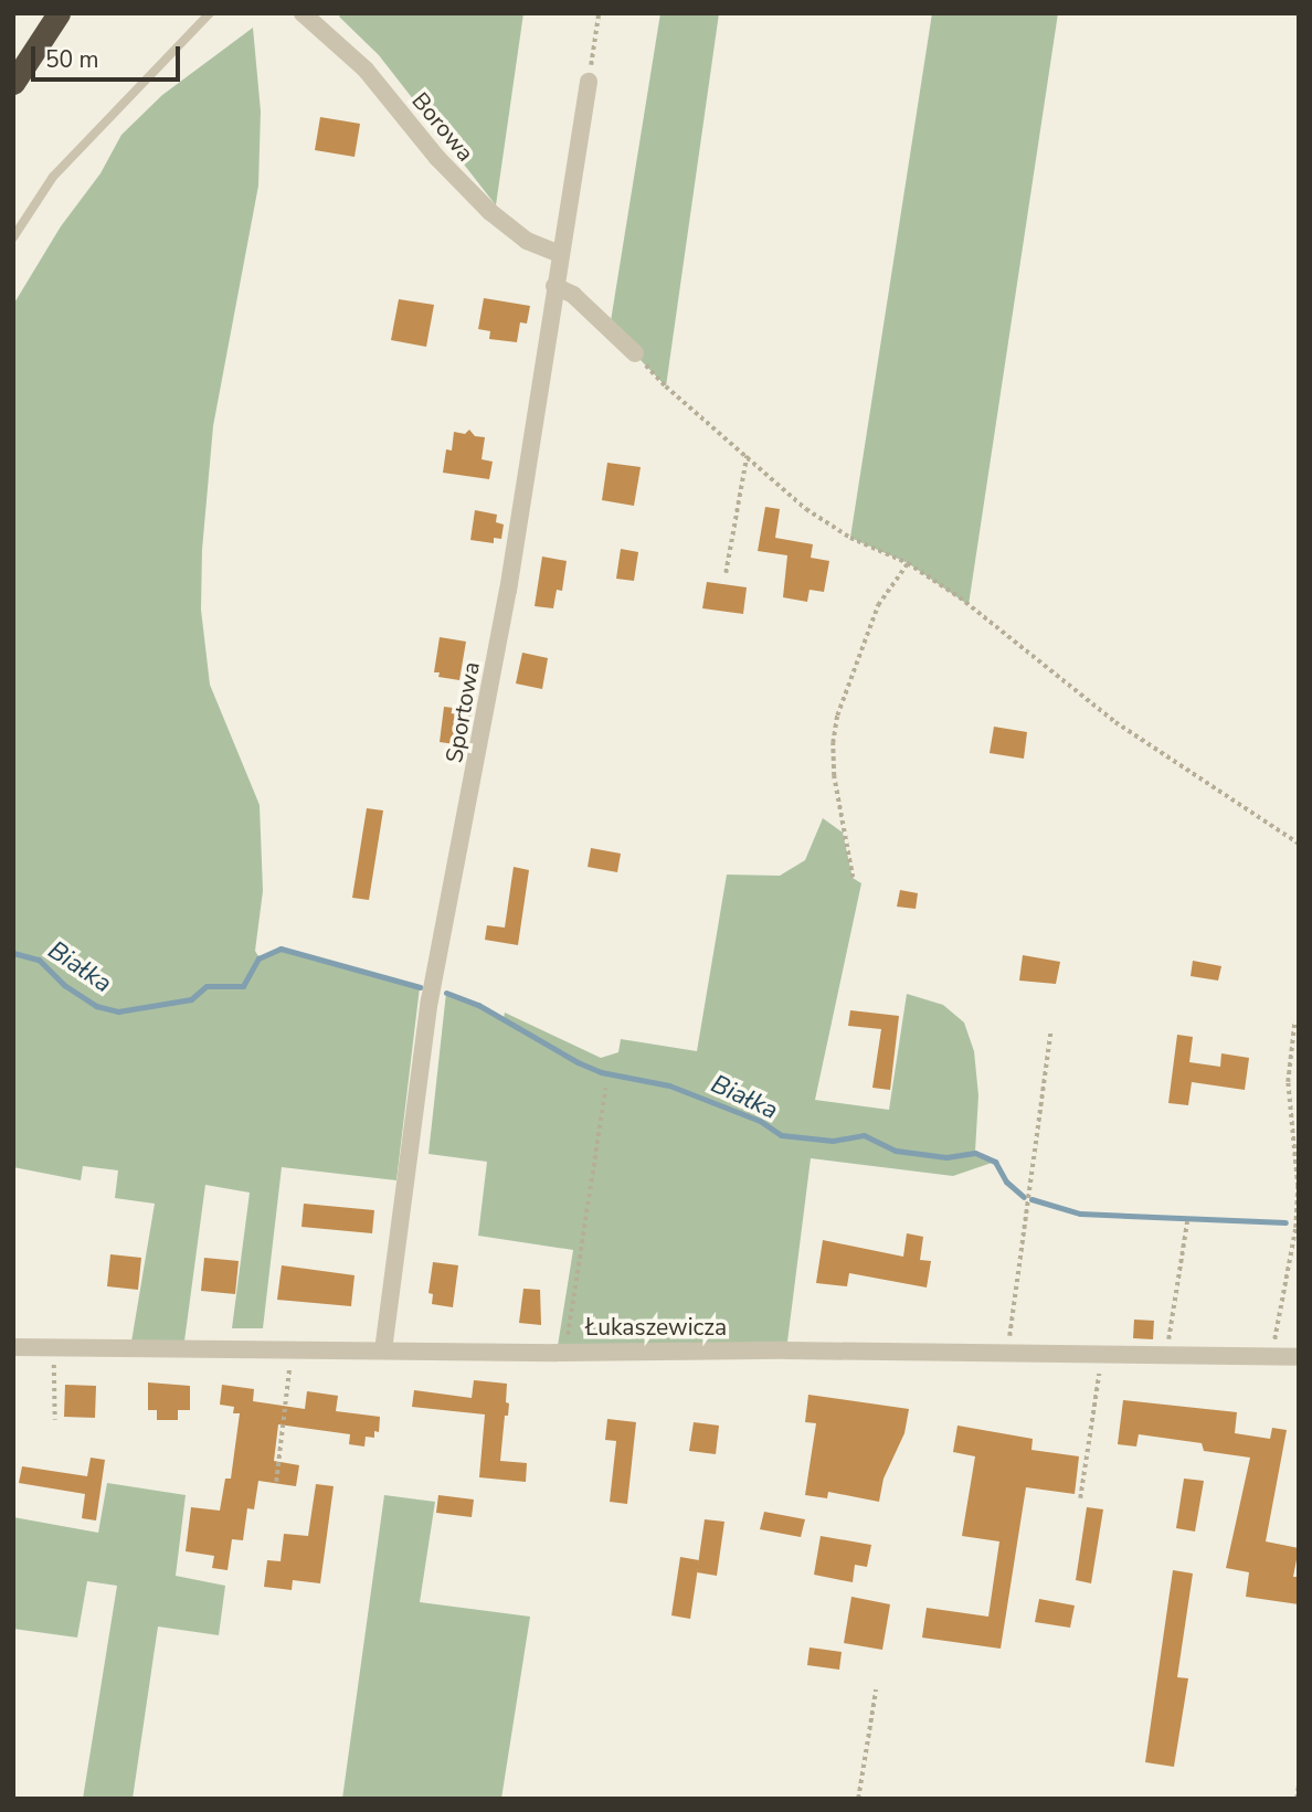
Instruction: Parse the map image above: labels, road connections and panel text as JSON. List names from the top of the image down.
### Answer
{
  "streets": {
    "street": ["Borowa", "Sportowa", "Łukaszewicza"]
  },
  "crossings": [
    ["Borowa", "Sportowa"],
    ["Sportowa", "Łukaszewicza"]
  ],
  "water": ["Białka"],
  "scale_bar": "50 m"
}
